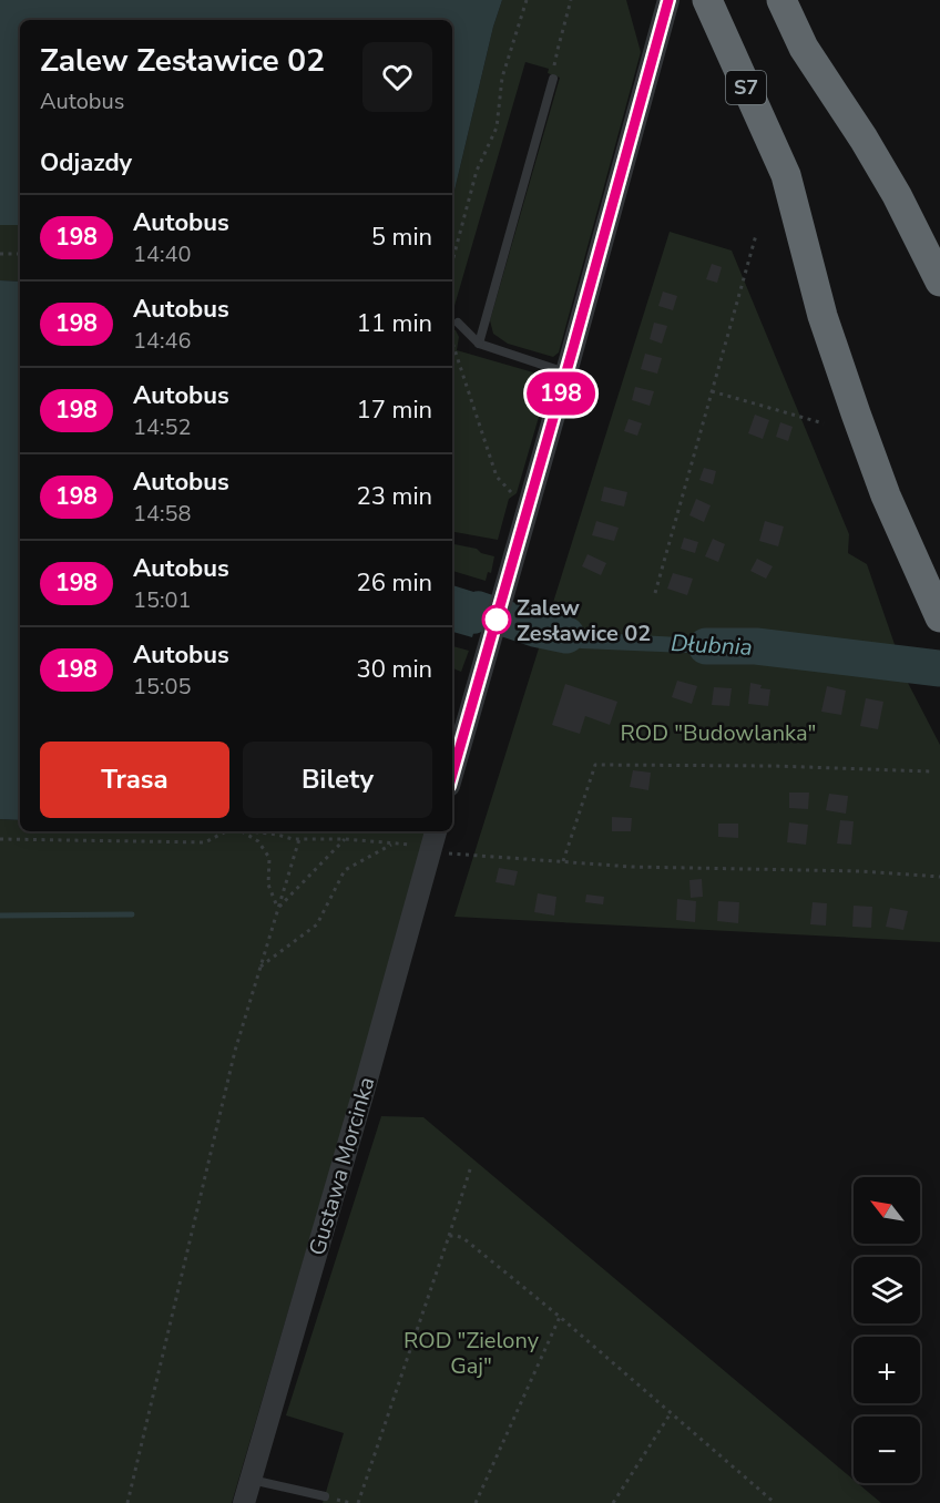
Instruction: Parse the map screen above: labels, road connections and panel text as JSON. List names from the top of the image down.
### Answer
{
  "streets": {
    "highway": ["S7"],
    "street": ["Gustawa Morcinka"]
  },
  "water": ["Dłubnia"],
  "parks": ["ROD \"Budowlanka\"", "ROD \"Zielony Gaj\""],
  "places": ["Zalew Zesławice 02"],
  "lines": ["bus line 198"],
  "north": "top left",
  "page": {
    "on_map": "198",
    "heading": [
      ["Zalew Zesławice 02", "Autobus"],
      "Odjazdy"
    ],
    "list": [
      {
        "mark": "198",
        "name": "Autobus",
        "note": "14:40",
        "value": "5 min"
      },
      {
        "mark": "198",
        "name": "Autobus",
        "note": "14:46",
        "value": "11 min"
      },
      {
        "mark": "198",
        "name": "Autobus",
        "note": "14:52",
        "value": "17 min"
      },
      {
        "mark": "198",
        "name": "Autobus",
        "note": "14:58",
        "value": "23 min"
      },
      {
        "mark": "198",
        "name": "Autobus",
        "note": "15:01",
        "value": "26 min"
      },
      {
        "mark": "198",
        "name": "Autobus",
        "note": "15:05",
        "value": "30 min"
      }
    ],
    "buttons": ["Trasa", "Bilety"],
    "map_buttons": ["+", "−"]
  }
}
